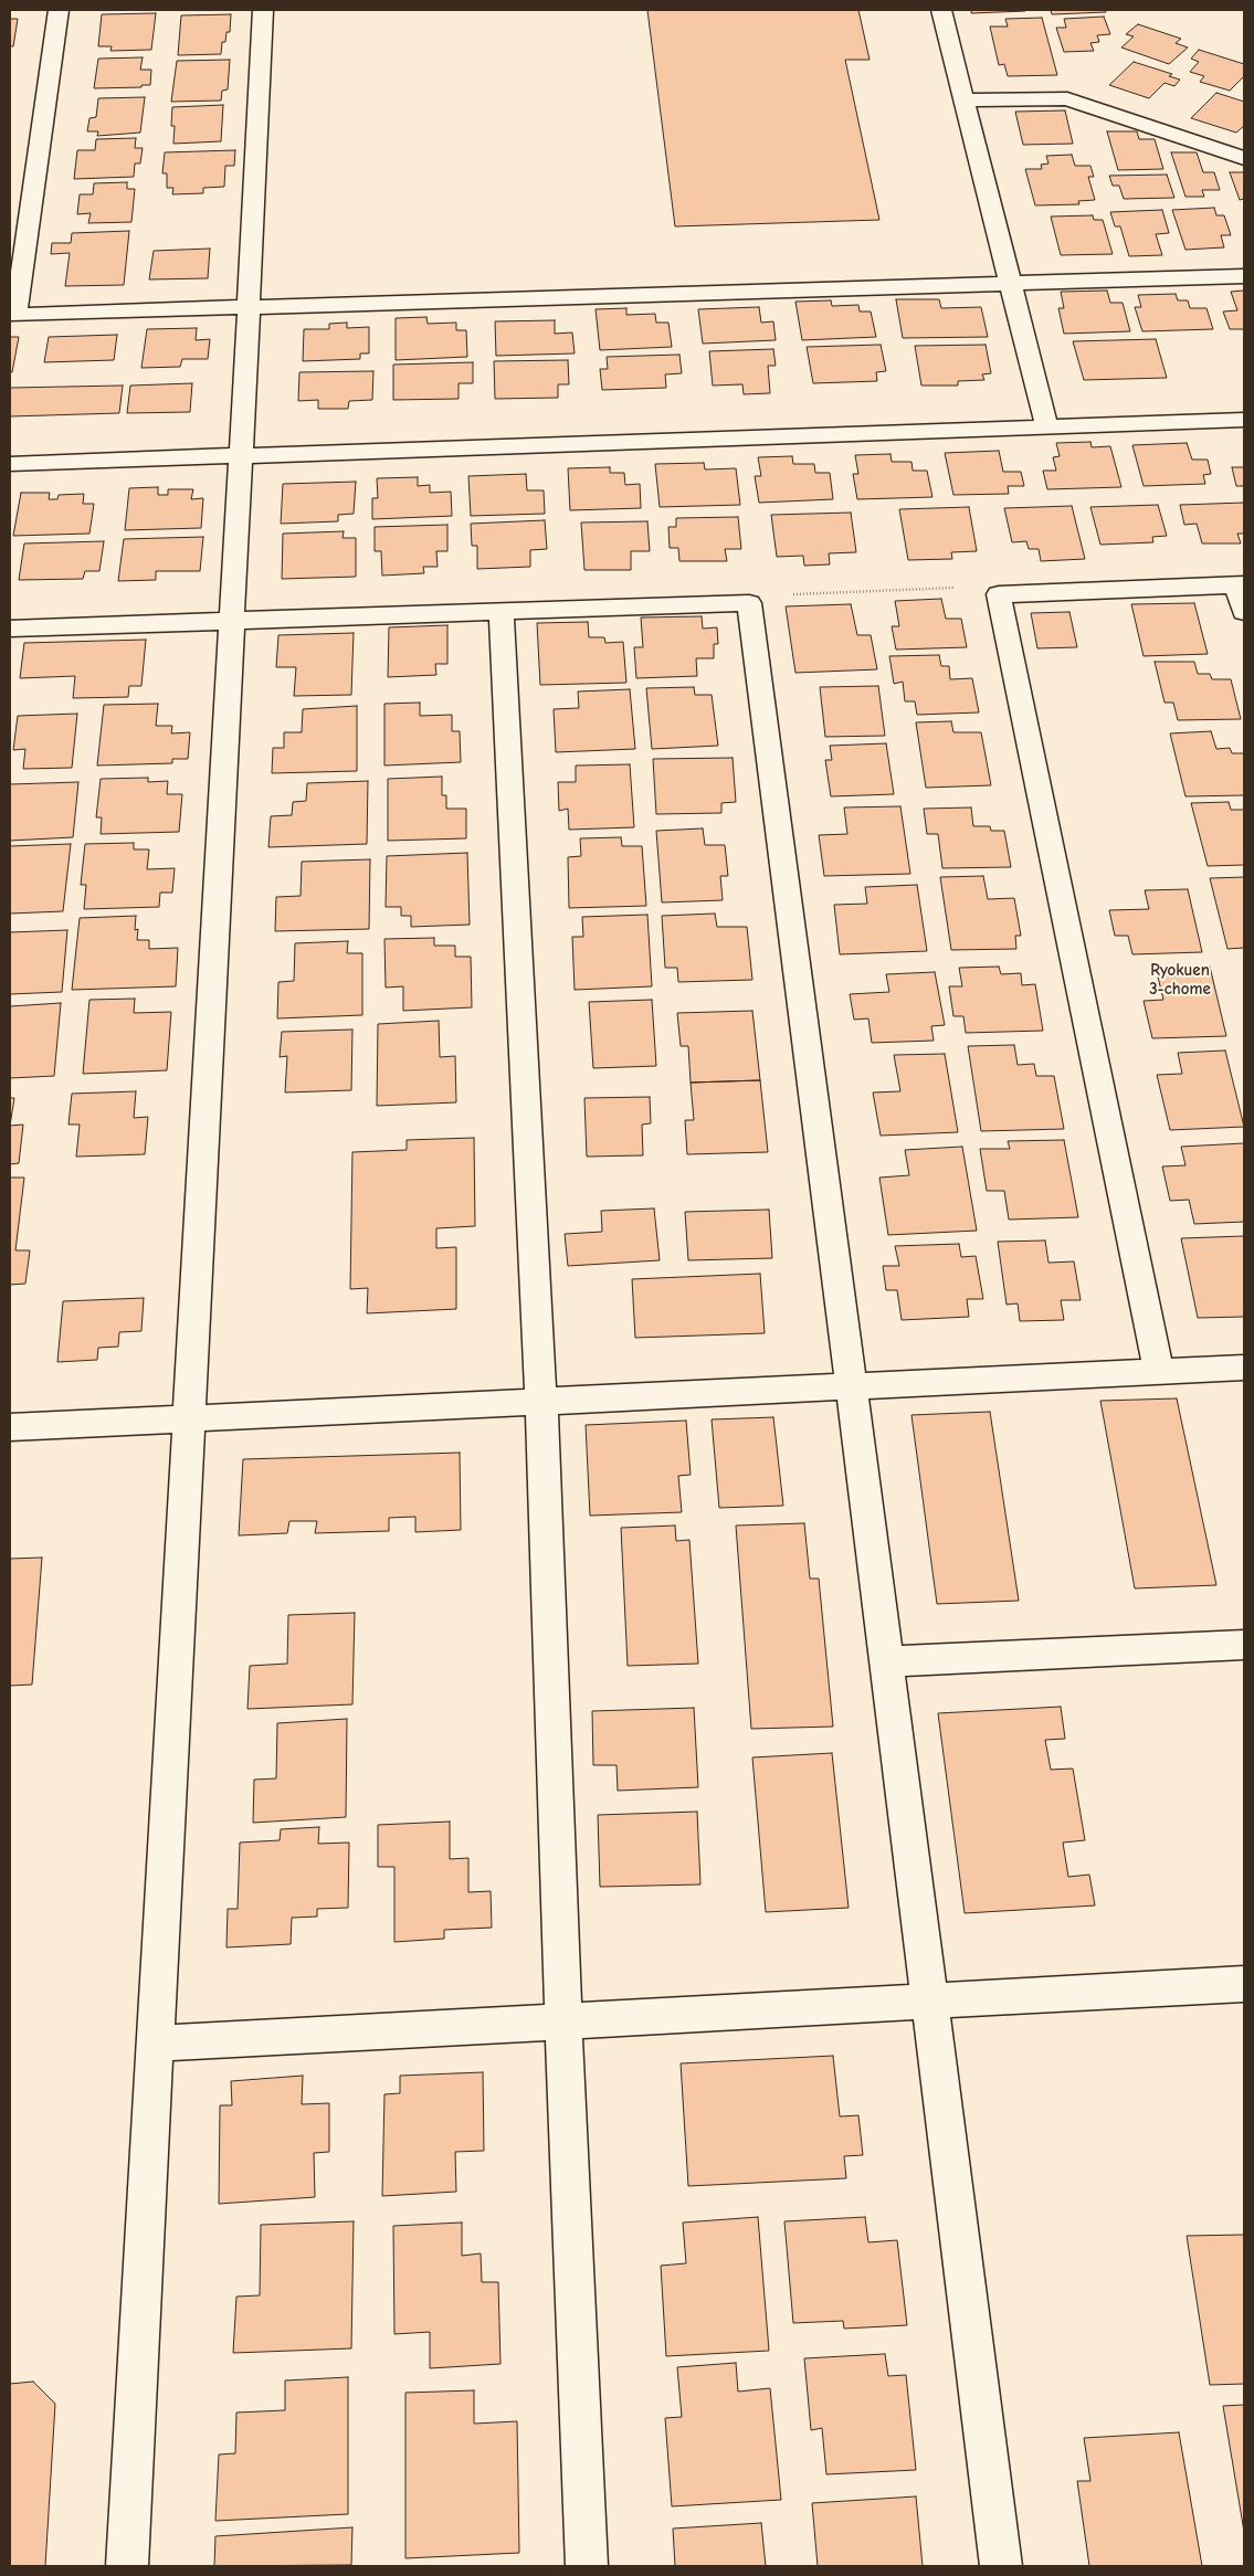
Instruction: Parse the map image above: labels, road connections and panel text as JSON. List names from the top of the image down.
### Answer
{
  "districts": ["Ryokuen 3-chome"]
}
